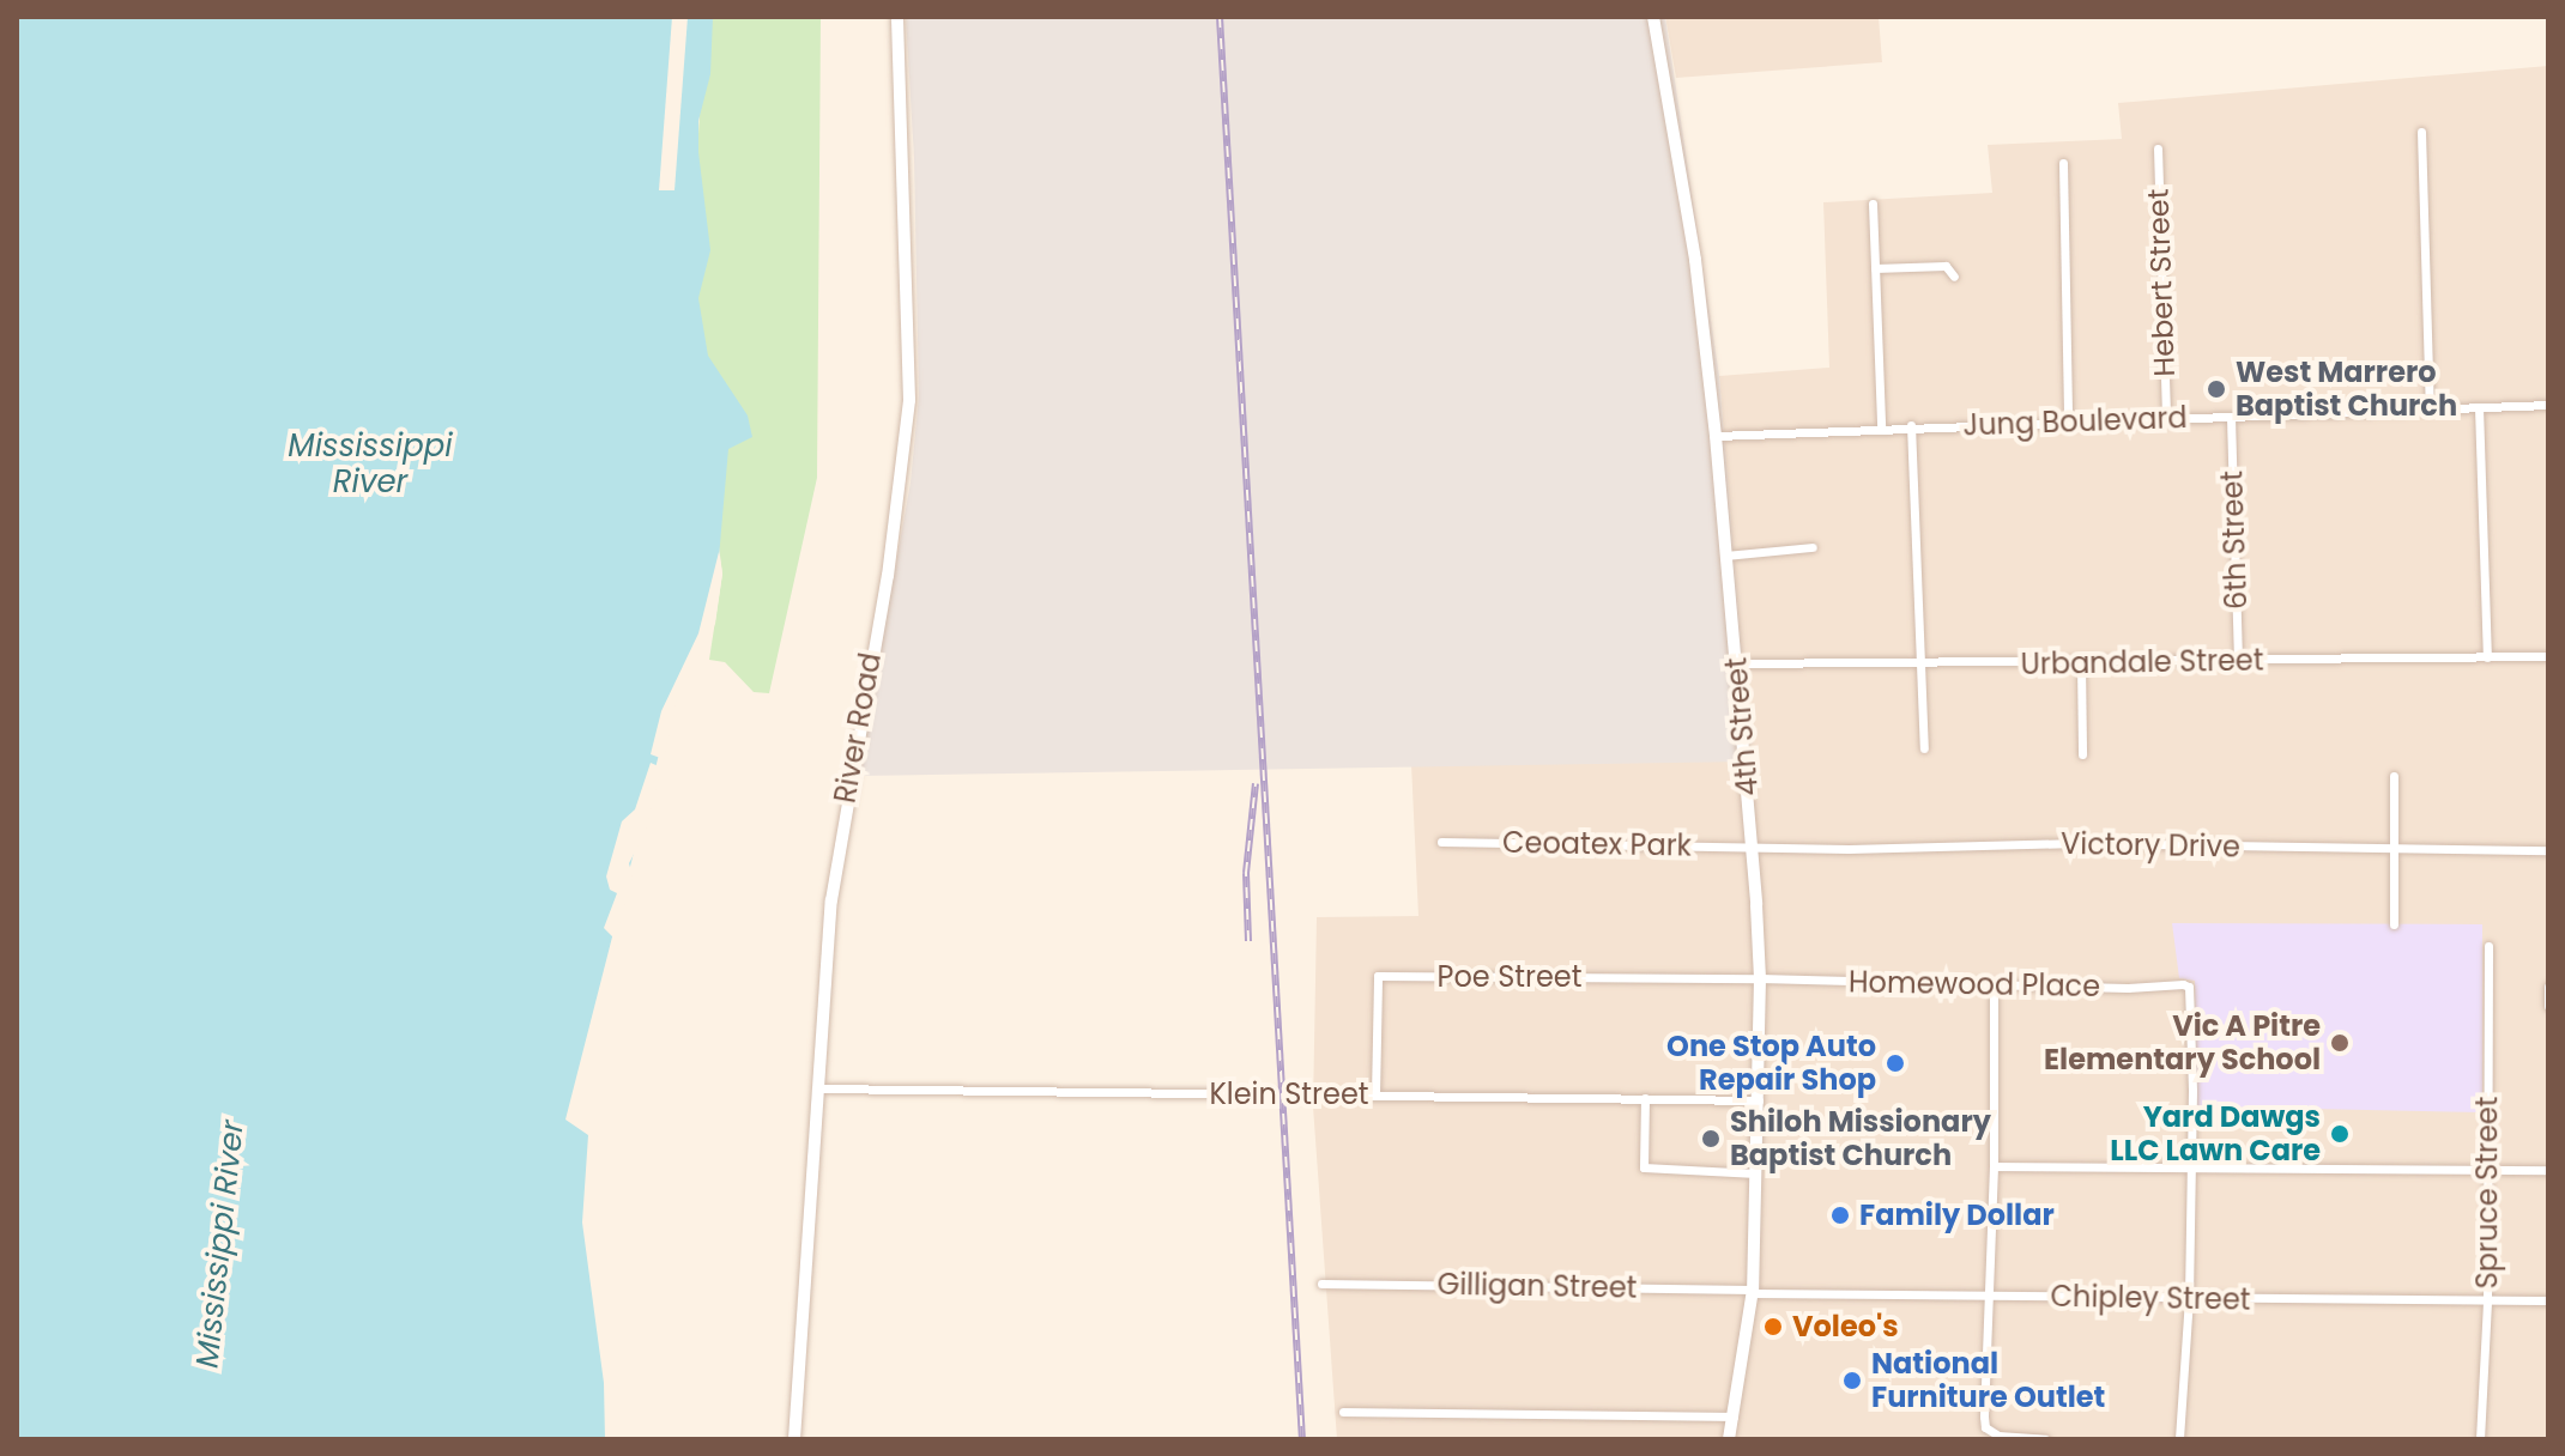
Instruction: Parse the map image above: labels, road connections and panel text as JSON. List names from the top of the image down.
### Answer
{
  "streets": {
    "main road": ["4th Street", "River Road"],
    "street": [
      "Hebert Street",
      "Jung Boulevard",
      "6th Street",
      "Urbandale Street",
      "Ceoatex Park",
      "Victory Drive",
      "Poe Street",
      "Homewood Place",
      "Klein Street",
      "Spruce Street",
      "Gilligan Street",
      "Chipley Street"
    ]
  },
  "crossings": [
    ["Hebert Street", "Jung Boulevard"],
    ["Jung Boulevard", "6th Street"],
    ["Jung Boulevard", "4th Street"],
    ["6th Street", "Urbandale Street"],
    ["Urbandale Street", "4th Street"],
    ["4th Street", "Ceoatex Park"],
    ["4th Street", "Victory Drive"],
    ["4th Street", "Poe Street"],
    ["4th Street", "Homewood Place"],
    ["4th Street", "Klein Street"],
    ["4th Street", "Gilligan Street"],
    ["4th Street", "Chipley Street"],
    ["River Road", "Klein Street"],
    ["Ceoatex Park", "Victory Drive"],
    ["Poe Street", "Homewood Place"],
    ["Poe Street", "Klein Street"],
    ["Spruce Street", "Chipley Street"],
    ["Gilligan Street", "Chipley Street"]
  ],
  "water": ["Mississippi River"],
  "places": [
    "West Marrero Baptist Church",
    "Vic A Pitre Elementary School",
    "One Stop Auto Repair Shop",
    "Yard Dawgs LLC Lawn Care",
    "Shiloh Missionary Baptist Church",
    "Family Dollar",
    "Voleo's",
    "National Furniture Outlet"
  ]
}
